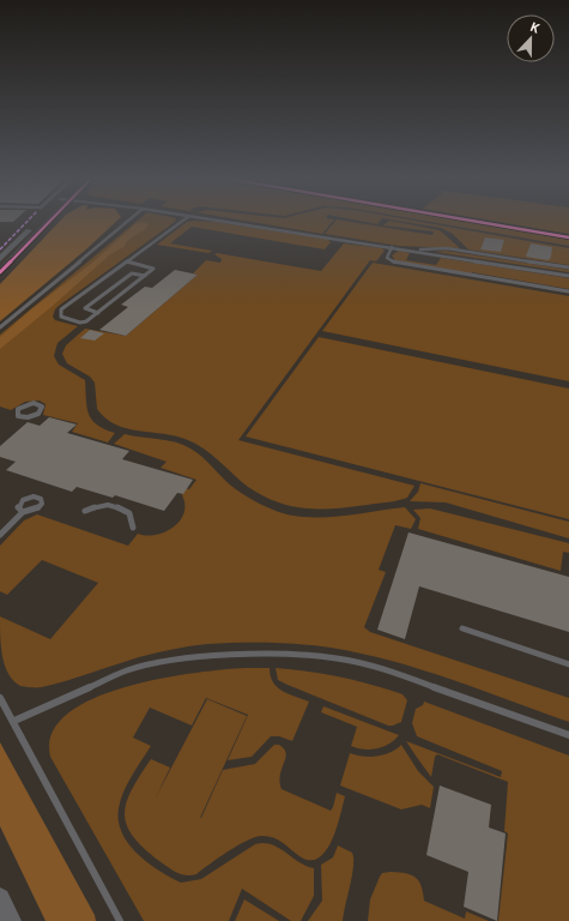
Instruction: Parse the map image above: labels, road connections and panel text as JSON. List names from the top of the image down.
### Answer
{
  "north": "top"
}
